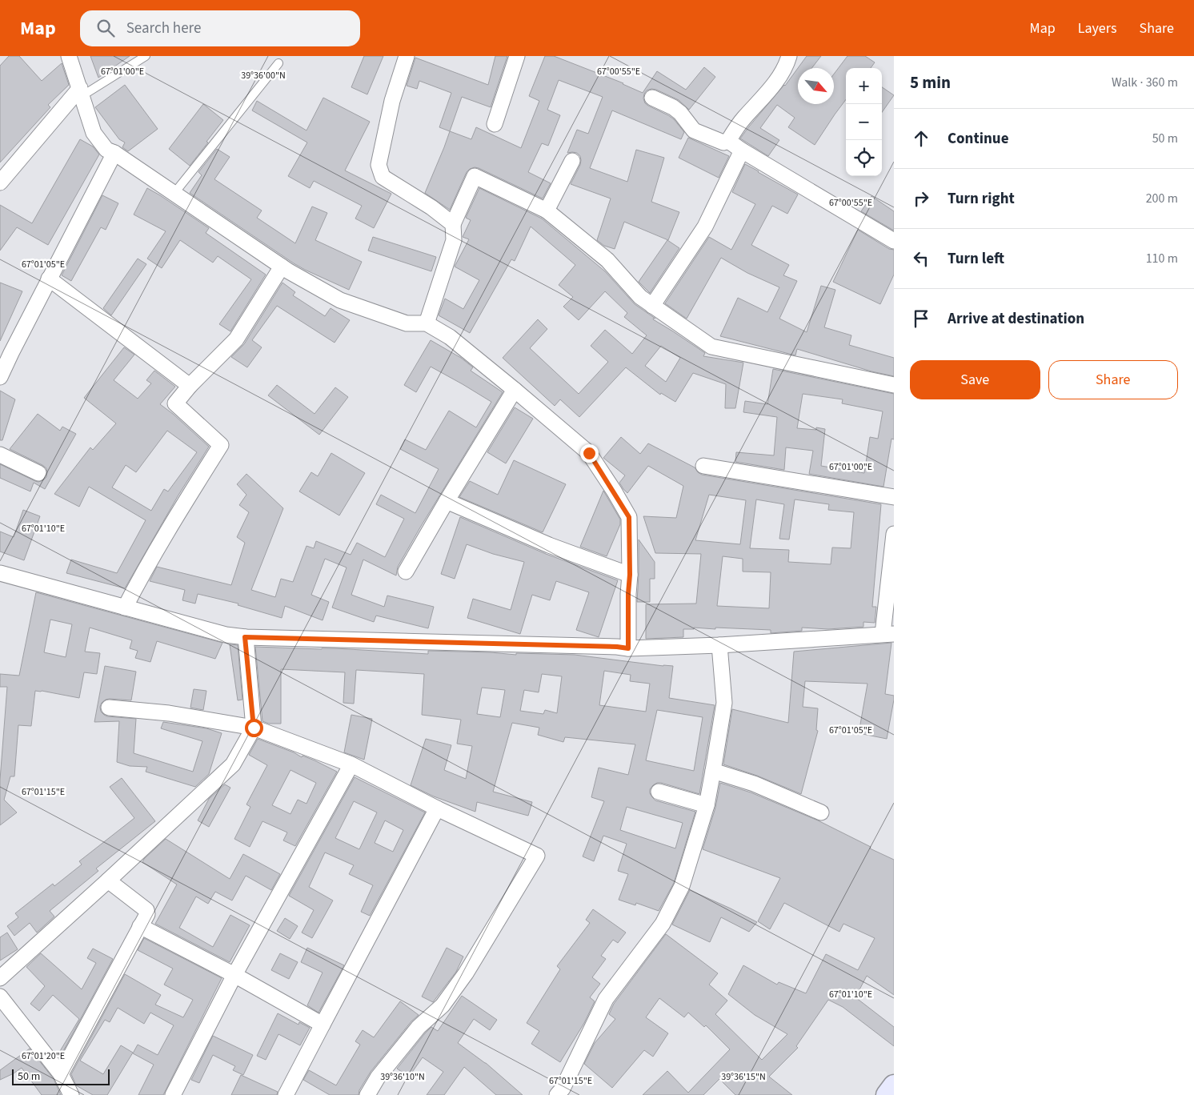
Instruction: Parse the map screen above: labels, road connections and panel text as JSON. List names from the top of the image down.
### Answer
{
  "scale_bar": "50 m",
  "north": "bottom right",
  "page": {
    "header": "Map",
    "search": "Search here",
    "nav": ["Map", "Layers", "Share"],
    "heading": ["5 min", "Walk · 360 m"],
    "map_buttons": ["+", "−"],
    "list": [
      ["Continue", "50 m"],
      ["Turn right", "200 m"],
      ["Turn left", "110 m"],
      "Arrive at destination"
    ],
    "buttons": ["Save", "Share"],
    "scale": "50 m"
  },
  "coordinates": [
    "67°00'55\"E",
    "67°01'00\"E",
    "39°36'00\"N",
    "67°01'05\"E",
    "67°01'10\"E",
    "67°01'15\"E",
    "67°01'20\"E",
    "39°36'10\"N",
    "39°36'15\"N"
  ]
}
